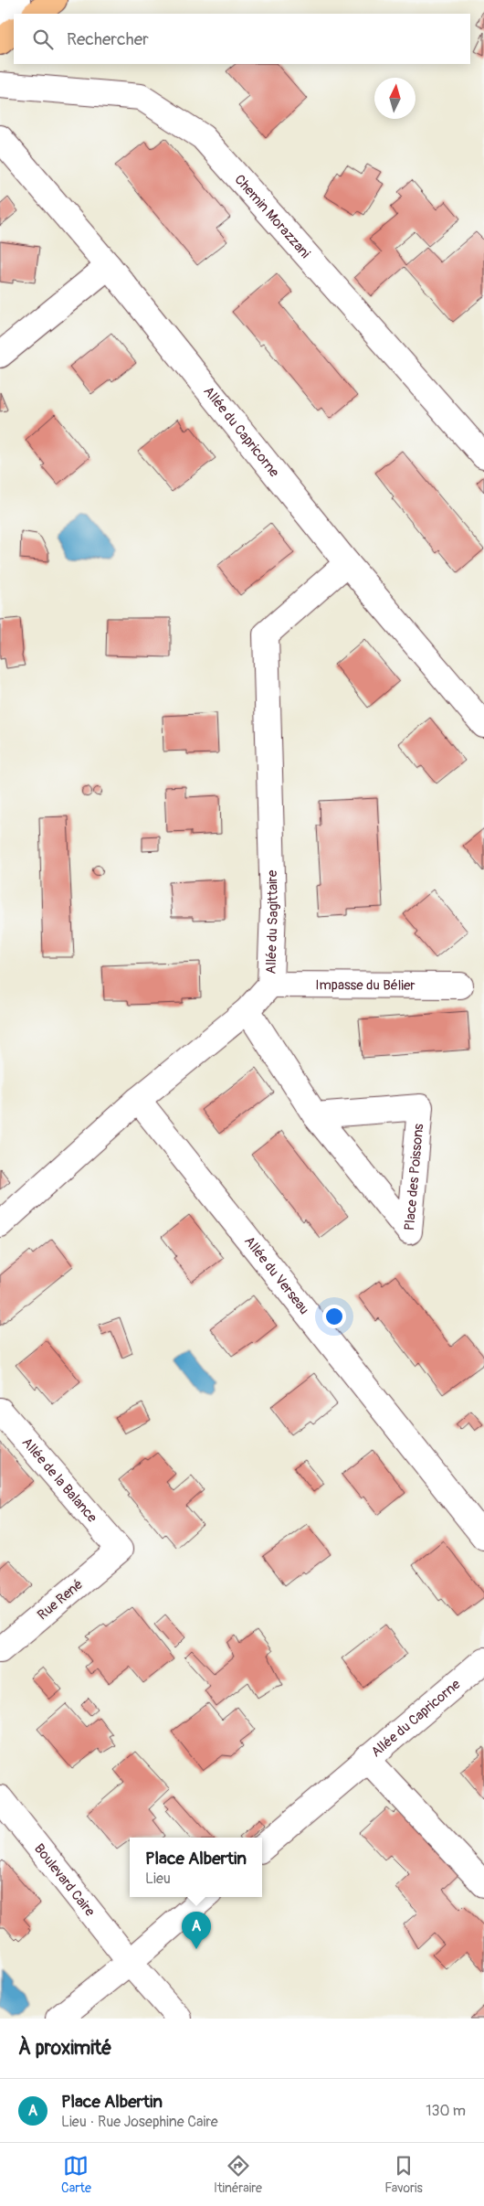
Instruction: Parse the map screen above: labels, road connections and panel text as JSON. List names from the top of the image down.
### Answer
{
  "streets": {
    "street": [
      "Chemin Morazzani",
      "Allée du Capricorne",
      "Allée du Sagittaire",
      "Impasse du Bélier",
      "Place des Poissons",
      "Allée du Verseau",
      "Allée de la Balance",
      "Rue René",
      "Boulevard Caire"
    ]
  },
  "crossings": [
    ["Allée du Capricorne", "Allée du Sagittaire"],
    ["Allée du Sagittaire", "Impasse du Bélier"],
    ["Allée du Sagittaire", "Place des Poissons"],
    ["Allée du Sagittaire", "Allée du Verseau"],
    ["Allée de la Balance", "Rue René"]
  ],
  "north": "top",
  "page": {
    "search": "Rechercher",
    "popup": ["Place Albertin", "Lieu"],
    "pins": "A",
    "heading": "À proximité",
    "list": [
      {
        "mark": "A",
        "name": "Place Albertin",
        "note": "Lieu · Rue Josephine Caire",
        "value": "130 m"
      }
    ],
    "nav": ["Carte", "Itinéraire", "Favoris"]
  }
}
